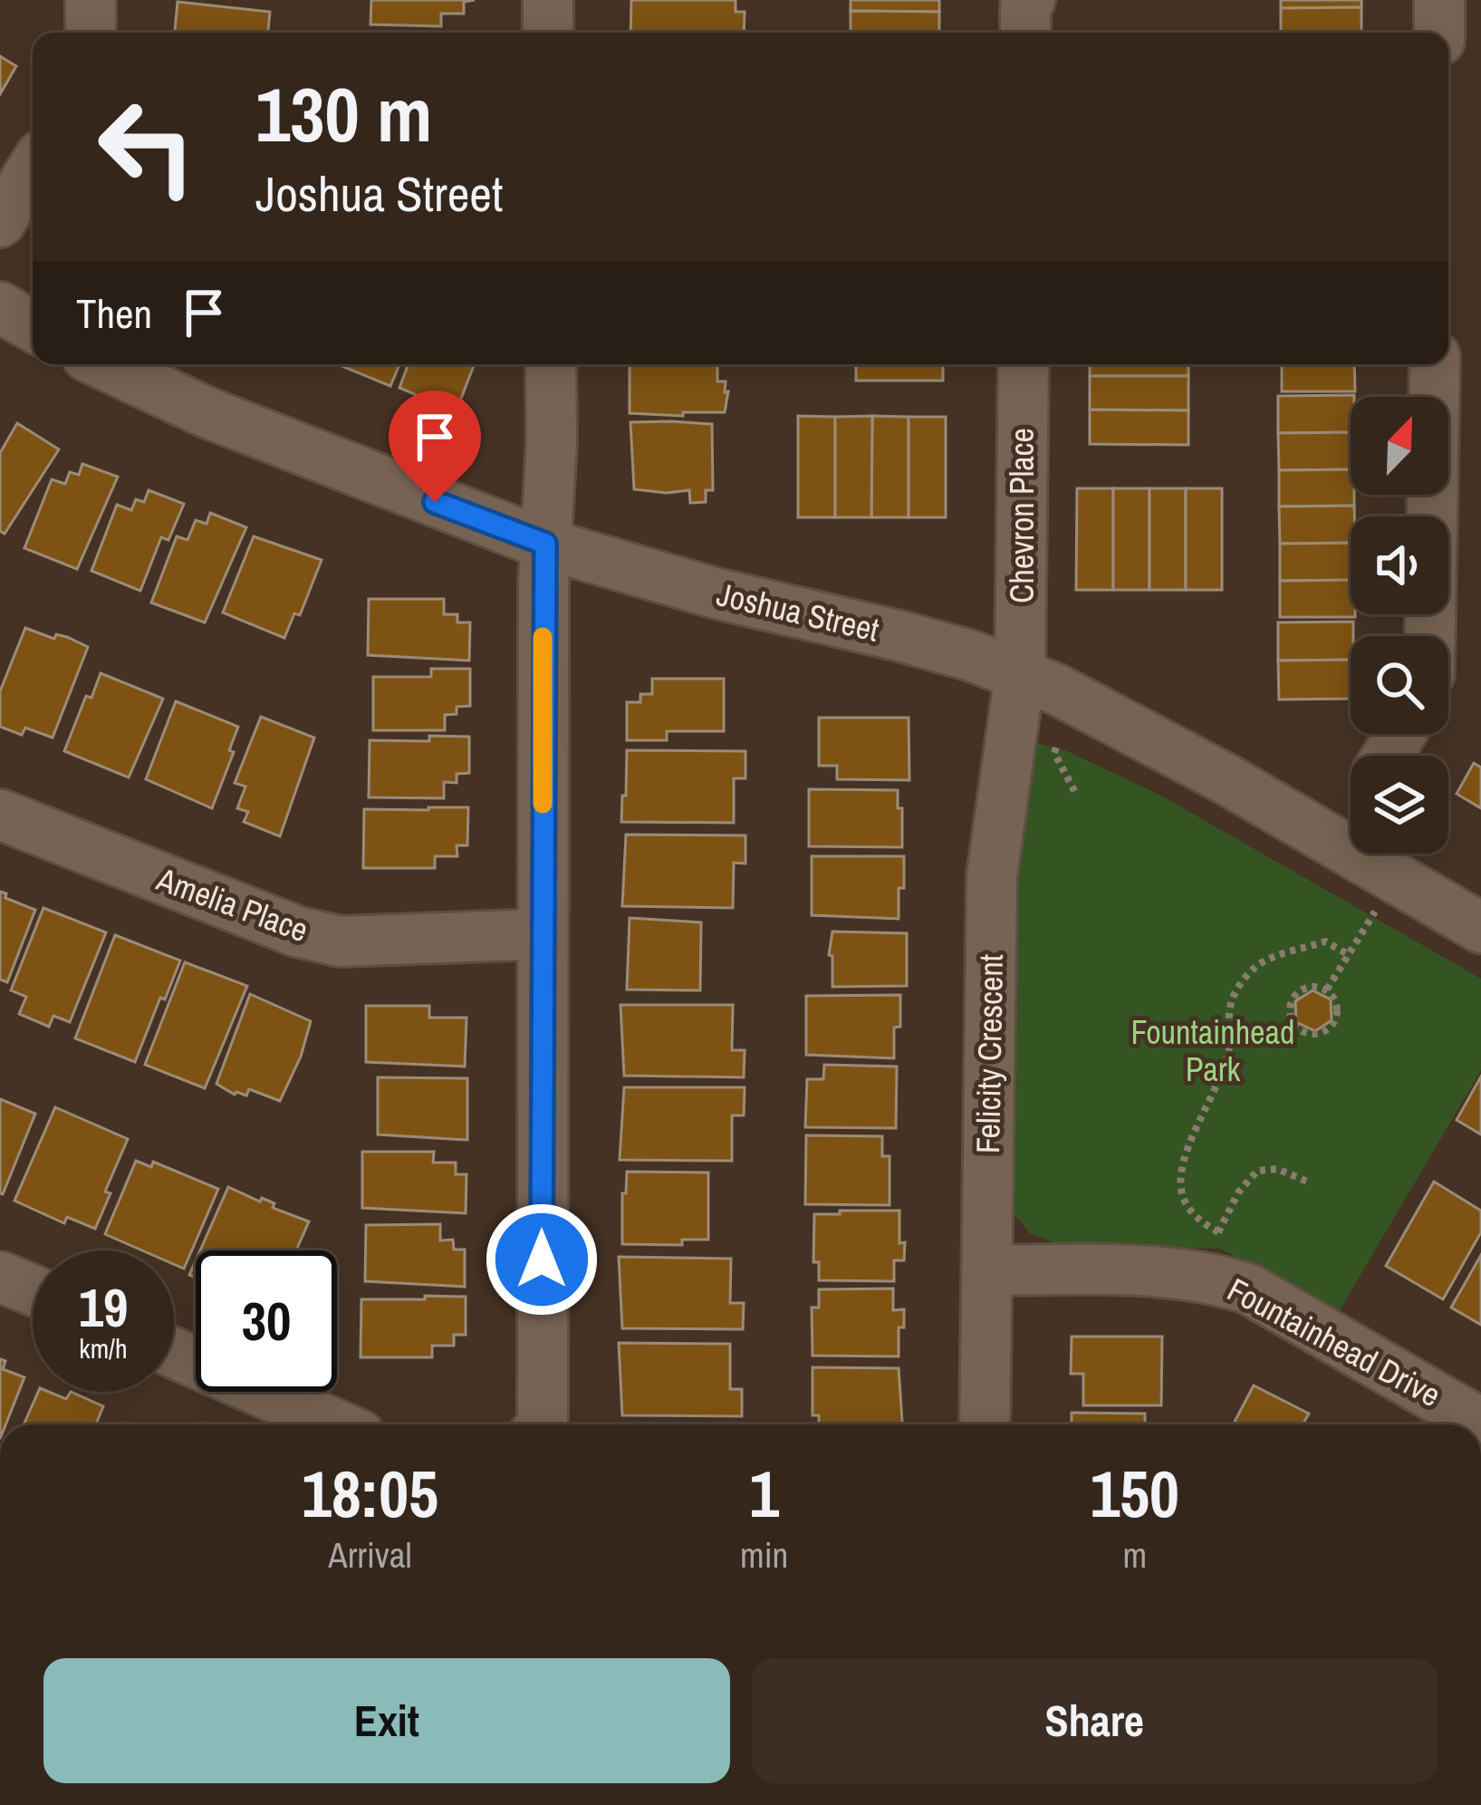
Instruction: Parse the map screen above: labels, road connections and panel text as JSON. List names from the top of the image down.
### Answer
{
  "streets": {
    "street": [
      "Chevron Place",
      "Joshua Street",
      "Amelia Place",
      "Felicity Crescent",
      "Fountainhead Drive"
    ]
  },
  "crossings": [
    ["Chevron Place", "Joshua Street"],
    ["Chevron Place", "Felicity Crescent"],
    ["Joshua Street", "Felicity Crescent"],
    ["Felicity Crescent", "Fountainhead Drive"]
  ],
  "parks": ["Fountainhead Park"],
  "north": "top right",
  "page": {
    "turn": ["130 m", "Joshua Street"],
    "then": "Then",
    "speed": "19 km/h",
    "limit": "30",
    "eta": [
      "18:05",
      "Arrival",
      "1",
      "min",
      "150",
      "m"
    ],
    "buttons": ["Exit", "Share"]
  }
}
